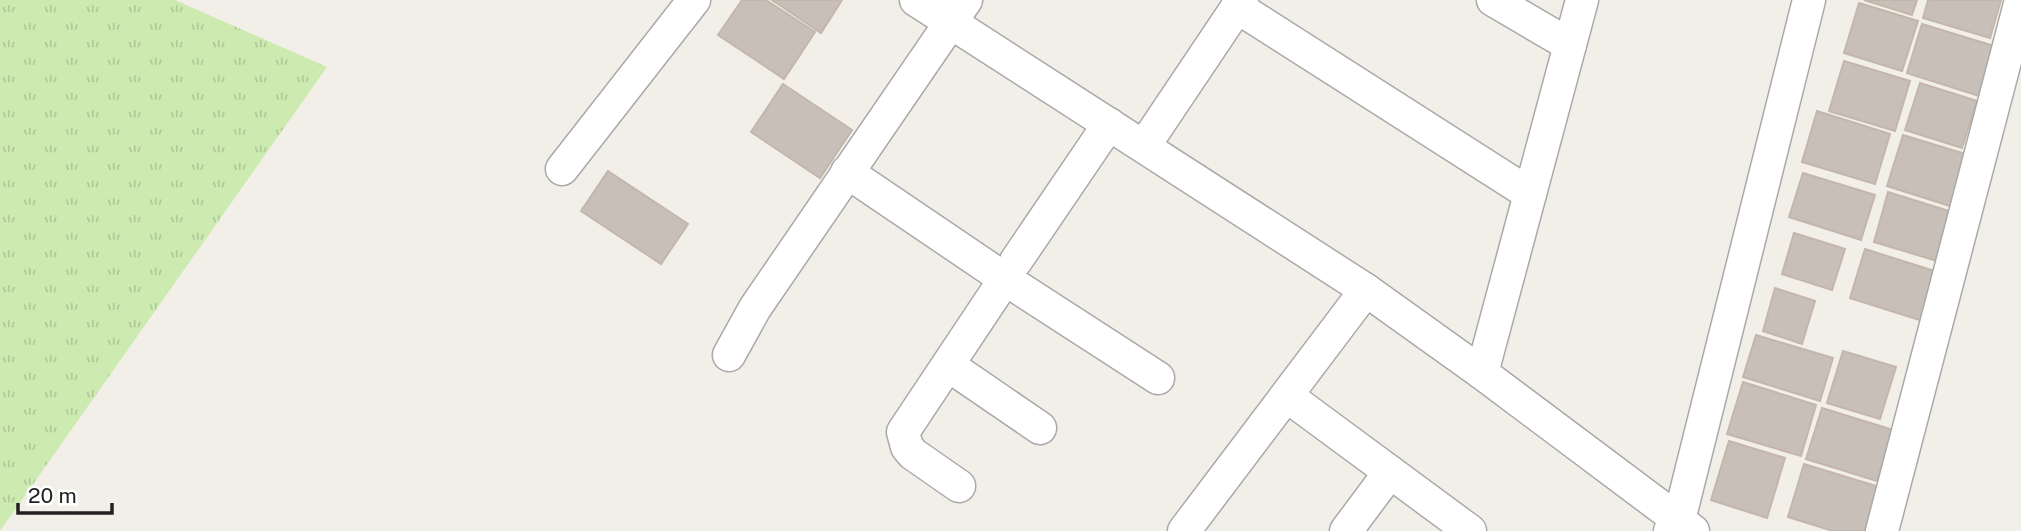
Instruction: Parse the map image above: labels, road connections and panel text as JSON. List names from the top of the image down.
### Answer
{
  "scale_bar": "20 m"
}
